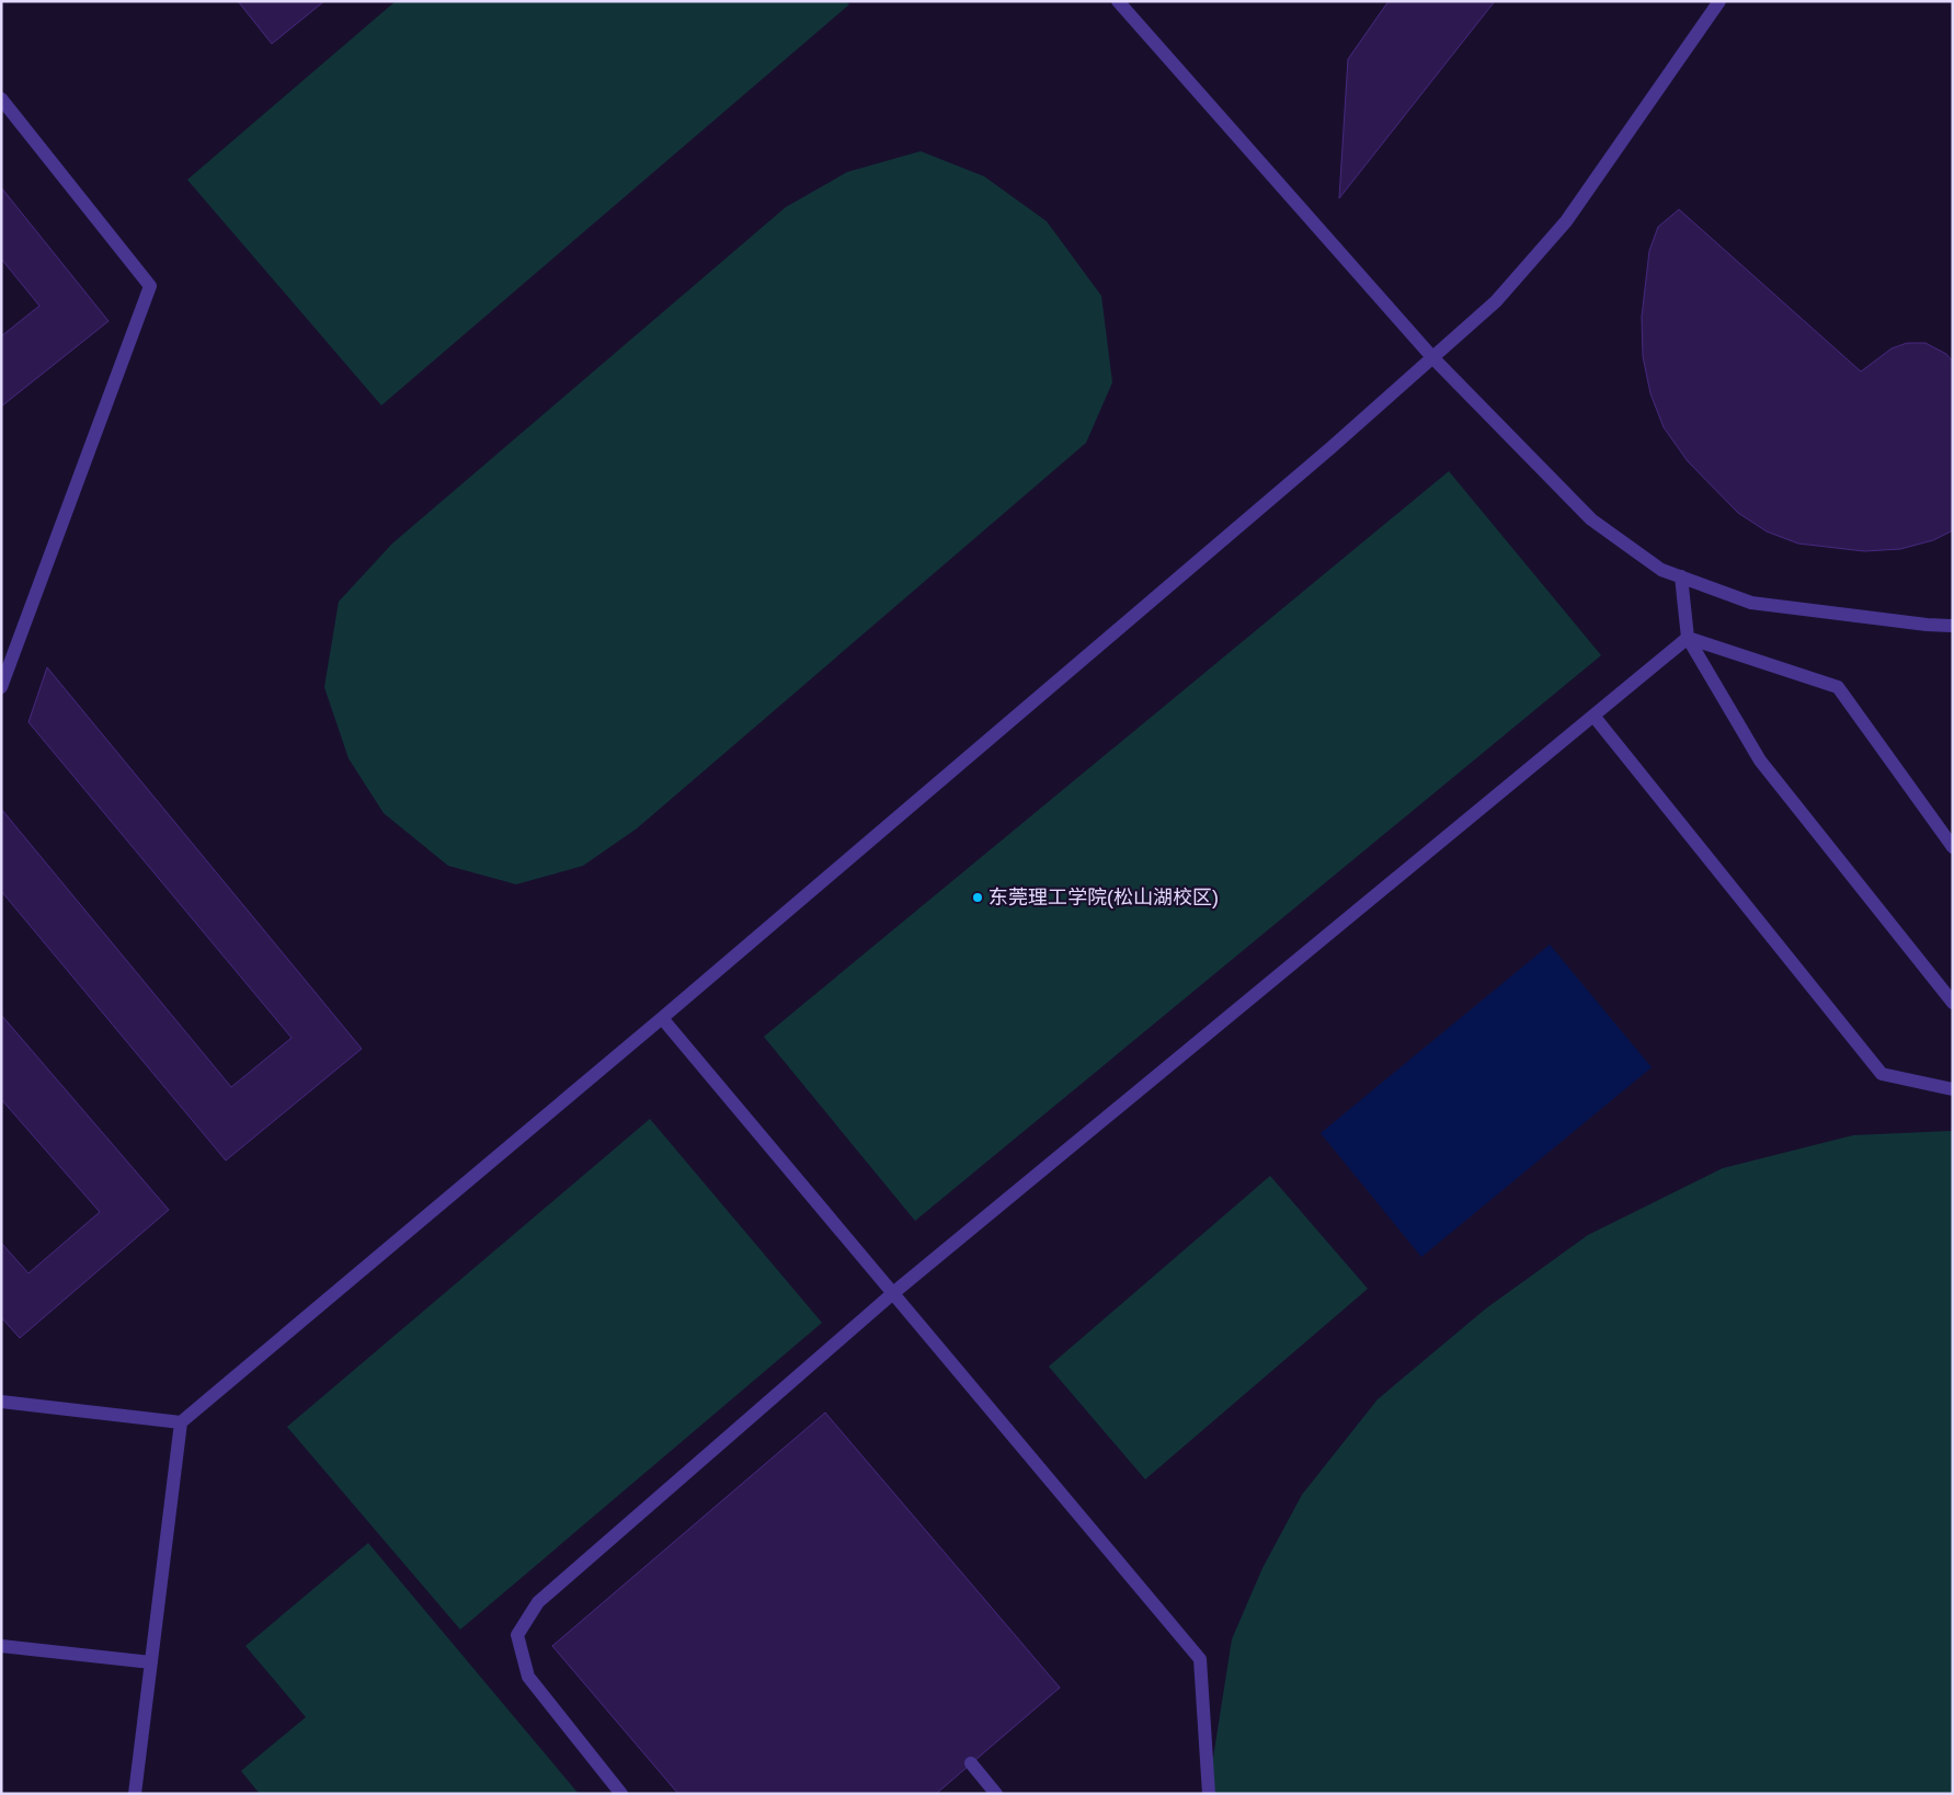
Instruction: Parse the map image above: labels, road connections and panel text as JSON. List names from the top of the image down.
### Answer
{
  "places": ["东莞理工学院(松山湖校区)"]
}
